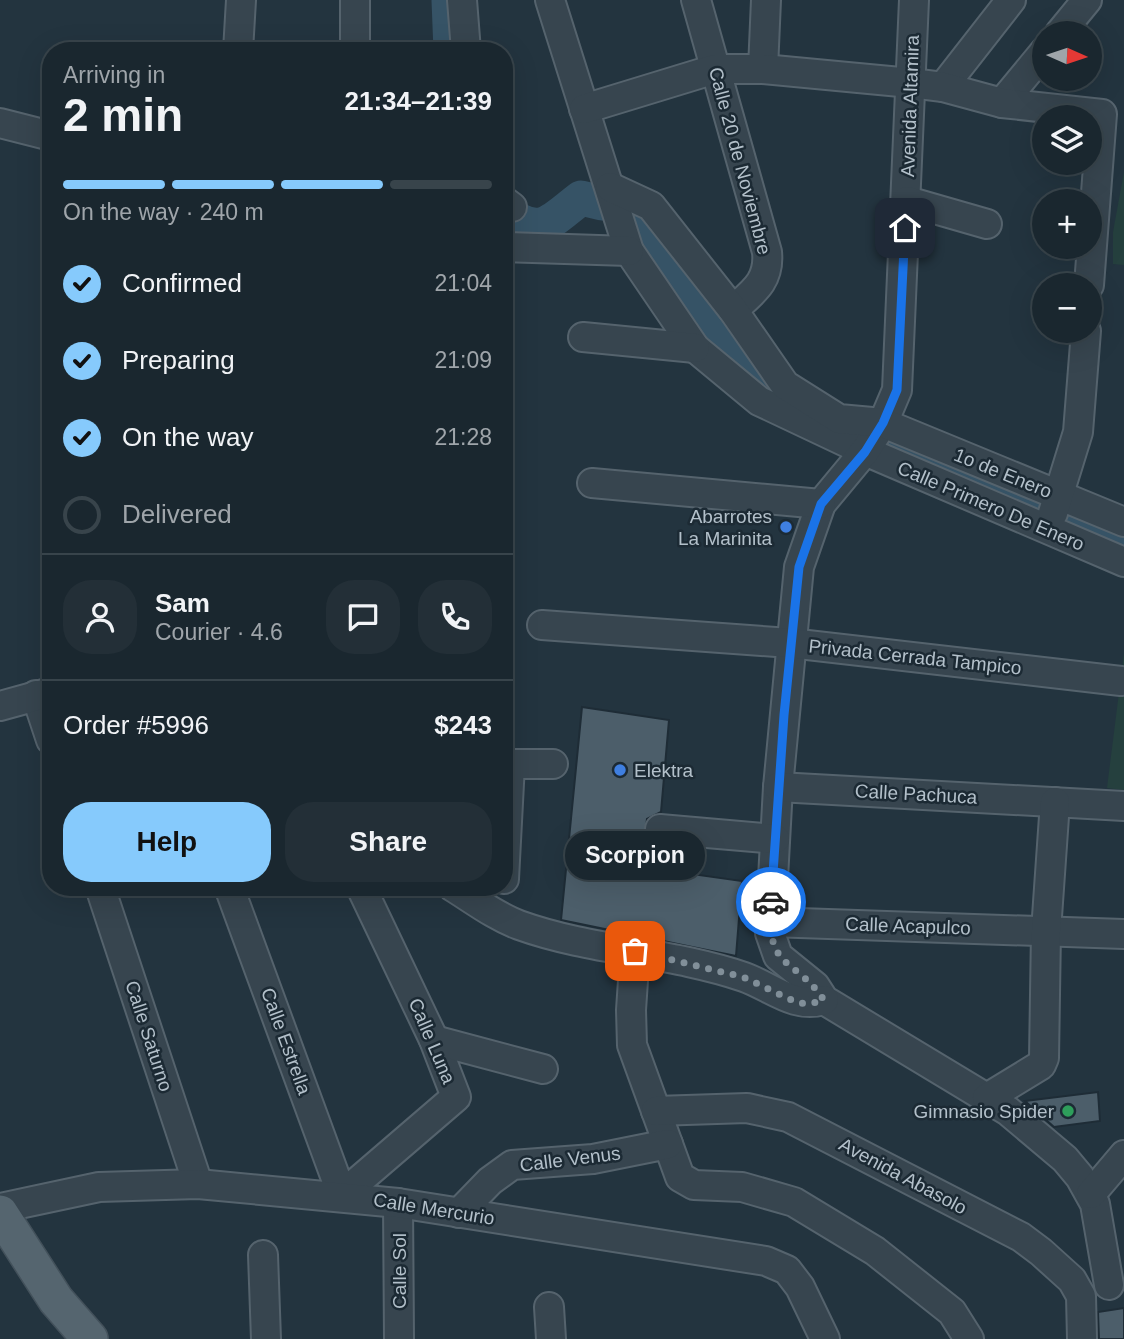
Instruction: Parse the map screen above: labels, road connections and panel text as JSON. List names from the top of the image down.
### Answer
{
  "streets": {
    "street": [
      "Avenida Altamira",
      "Calle 20 de Noviembre",
      "1o de Enero",
      "Calle Primero De Enero",
      "Privada Cerrada Tampico",
      "Calle Pachuca",
      "Calle Acapulco",
      "Calle Saturno",
      "Calle Estrella",
      "Calle Luna",
      "Calle Venus",
      "Avenida Abasolo",
      "Calle Mercurio",
      "Calle Sol"
    ]
  },
  "crossings": [
    ["Avenida Altamira", "1o de Enero"],
    ["Avenida Altamira", "Calle Primero De Enero"],
    ["Avenida Altamira", "Privada Cerrada Tampico"],
    ["Avenida Altamira", "Calle Pachuca"],
    ["Avenida Altamira", "Calle Acapulco"],
    ["1o de Enero", "Calle Primero De Enero"],
    ["Calle Saturno", "Calle Mercurio"],
    ["Calle Estrella", "Calle Luna"],
    ["Calle Estrella", "Calle Mercurio"],
    ["Calle Luna", "Calle Mercurio"],
    ["Calle Venus", "Calle Mercurio"],
    ["Calle Mercurio", "Calle Sol"]
  ],
  "places": [
    "Abarrotes La Marinita",
    "Elektra",
    "Scorpion",
    "Gimnasio Spider"
  ],
  "north": "right",
  "page": {
    "map_buttons": ["+", "−"],
    "heading": ["2 min", "Arriving in", "21:34–21:39"],
    "panel": [
      "Sam",
      "Courier · 4.6",
      "Order #5996",
      "$243"
    ],
    "bar": "On the way · 240 m",
    "list": [
      ["Confirmed", "21:04"],
      ["Preparing", "21:09"],
      ["On the way", "21:28"],
      "Delivered"
    ],
    "buttons": ["Help", "Share"],
    "bubble": "Scorpion"
  }
}
